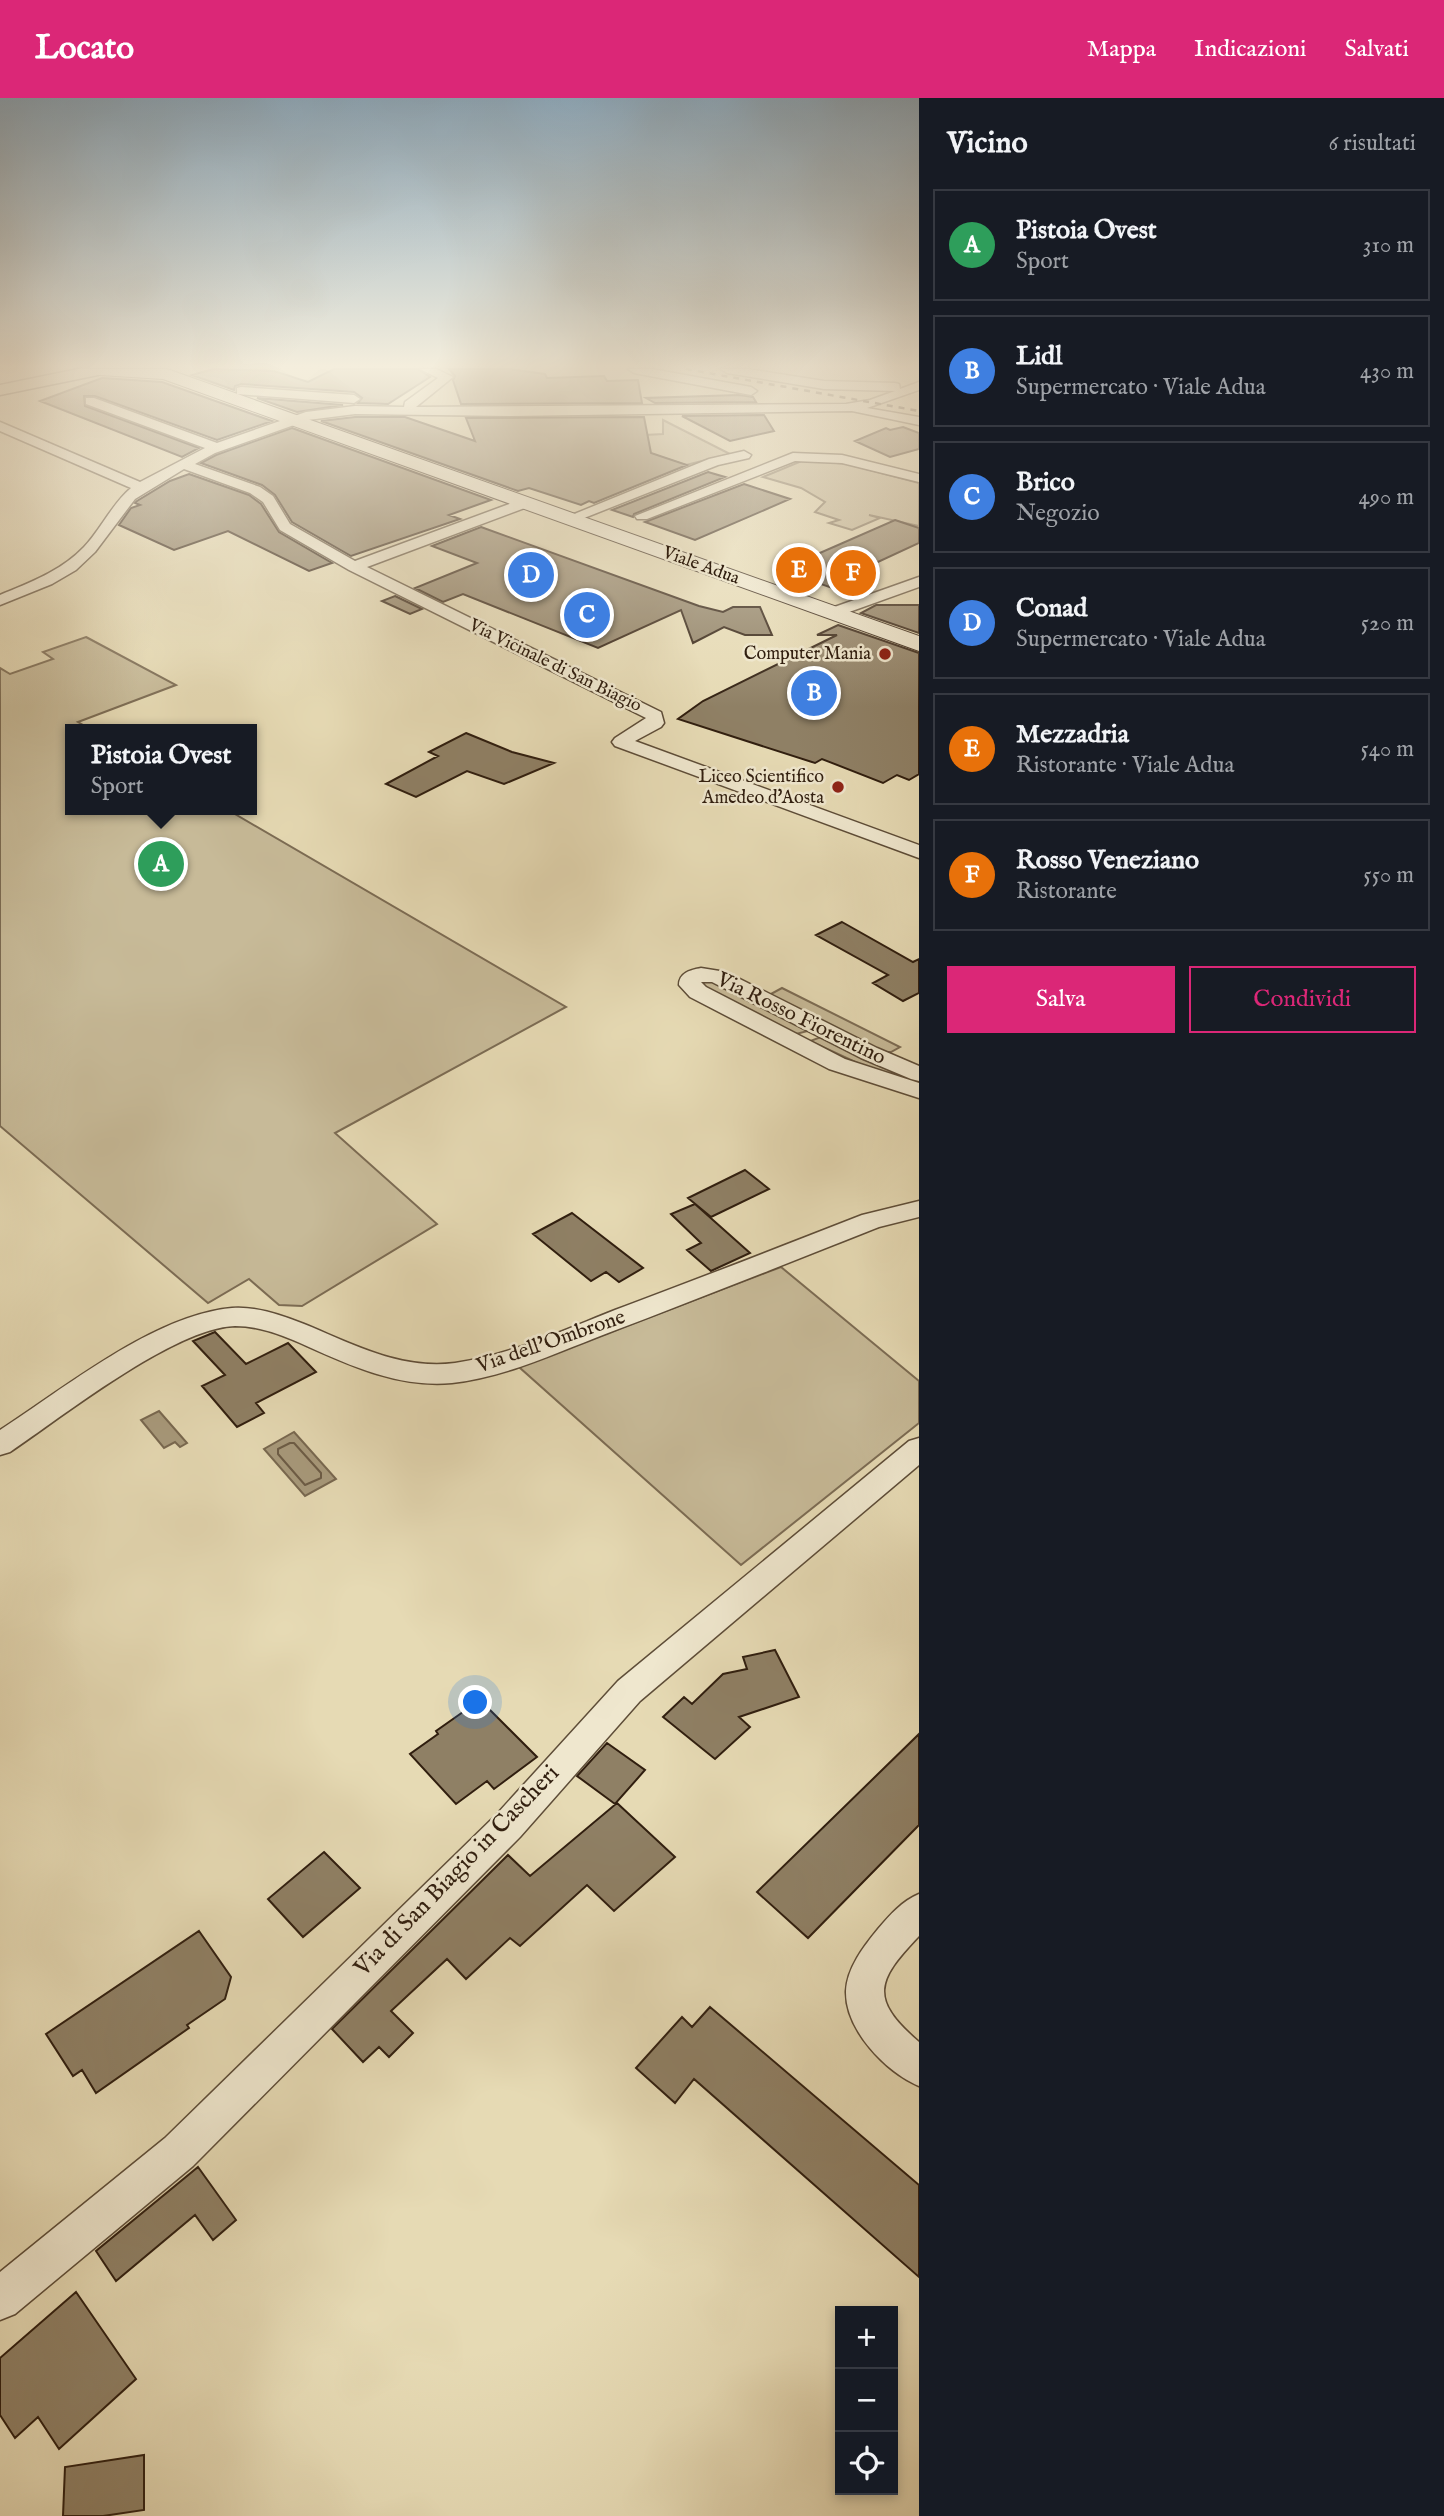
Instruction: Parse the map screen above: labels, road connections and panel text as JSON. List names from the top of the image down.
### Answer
{
  "streets": {
    "main road": ["Viale Adua"],
    "street": [
      "Via Vicinale di San Biagio",
      "Via Rosso Fiorentino",
      "Via dell'Ombrone",
      "Via di San Biagio in Cascheri"
    ]
  },
  "places": ["Computer Mania", "Liceo Scientifico Amedeo d'Aosta"],
  "page": {
    "header": "Locato",
    "nav": ["Mappa", "Indicazioni", "Salvati"],
    "heading": ["Vicino", "6 risultati"],
    "list": [
      {
        "mark": "A",
        "name": "Pistoia Ovest",
        "note": "Sport",
        "value": "310 m"
      },
      {
        "mark": "B",
        "name": "Lidl",
        "note": "Supermercato · Viale Adua",
        "value": "430 m"
      },
      {
        "mark": "C",
        "name": "Brico",
        "note": "Negozio",
        "value": "490 m"
      },
      {
        "mark": "D",
        "name": "Conad",
        "note": "Supermercato · Viale Adua",
        "value": "520 m"
      },
      {
        "mark": "E",
        "name": "Mezzadria",
        "note": "Ristorante · Viale Adua",
        "value": "540 m"
      },
      {
        "mark": "F",
        "name": "Rosso Veneziano",
        "note": "Ristorante",
        "value": "550 m"
      }
    ],
    "pins": [
      "E",
      "F",
      "D",
      "C",
      "B",
      "A"
    ],
    "popup": ["Pistoia Ovest", "Sport"],
    "buttons": ["Salva", "Condividi"],
    "map_buttons": ["+", "−"]
  }
}
